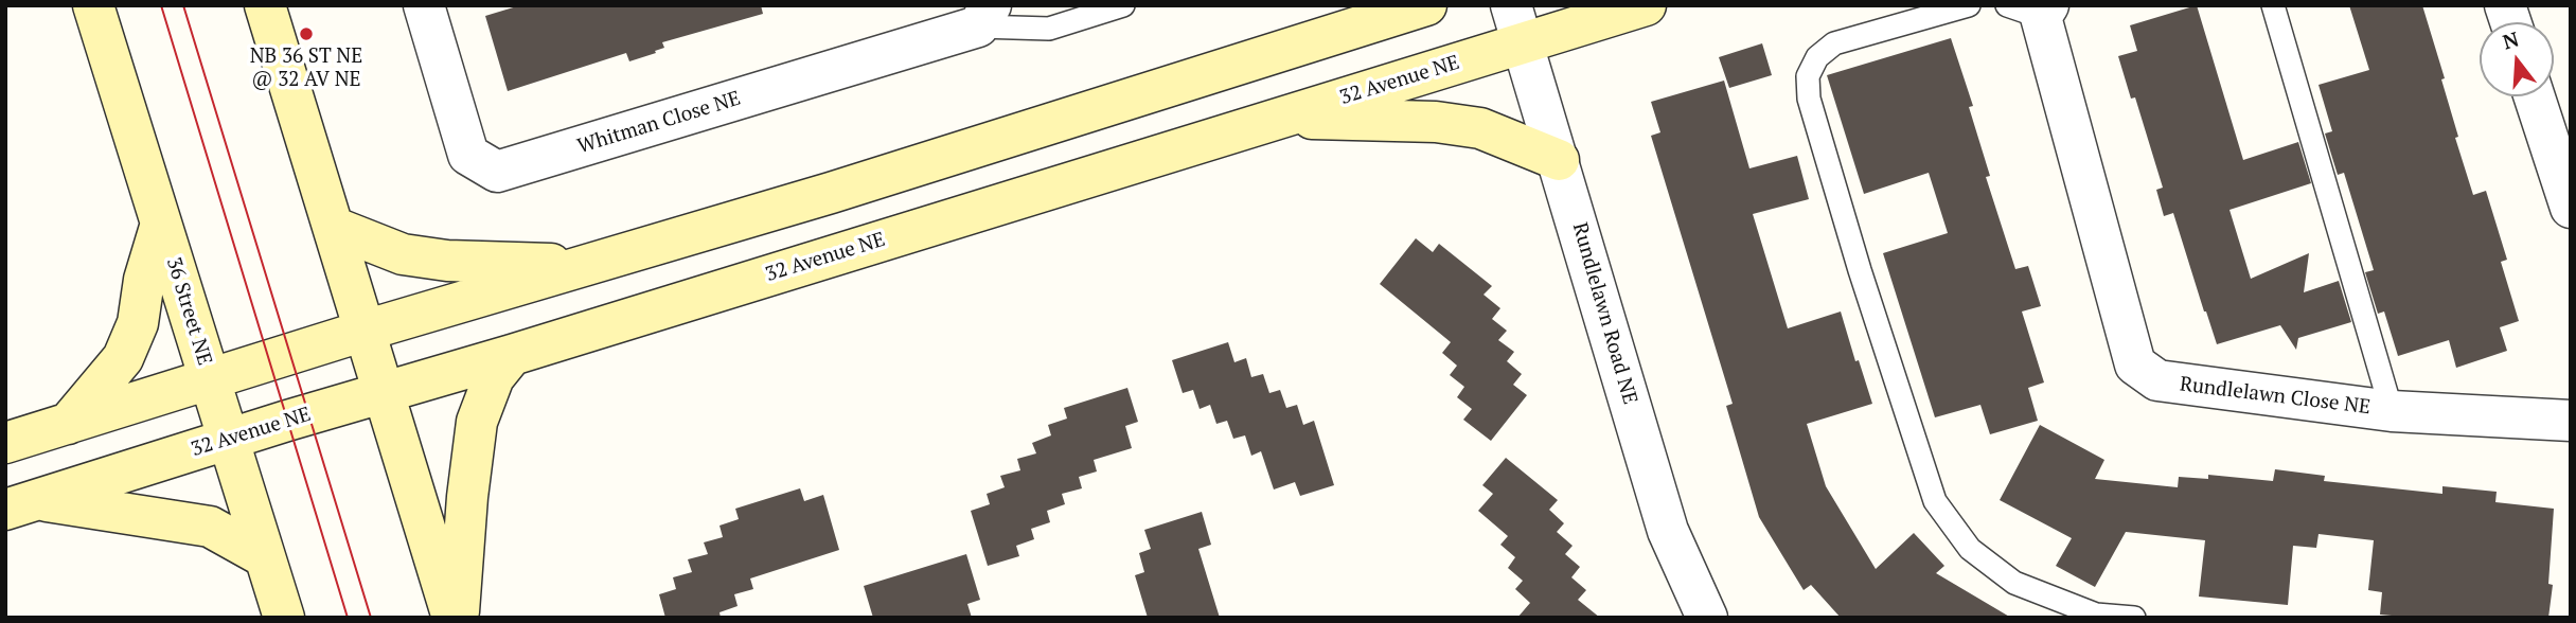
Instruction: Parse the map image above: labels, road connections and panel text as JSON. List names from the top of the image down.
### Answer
{
  "streets": {
    "main road": ["32 Avenue NE", "36 Street NE"],
    "street": ["Whitman Close NE", "Rundlelawn Road NE", "Rundlelawn Close NE"]
  },
  "crossings": [
    ["32 Avenue NE", "36 Street NE"],
    ["32 Avenue NE", "Rundlelawn Road NE"]
  ],
  "places": ["NB 36 ST NE @ 32 AV NE"],
  "north": "top"
}
